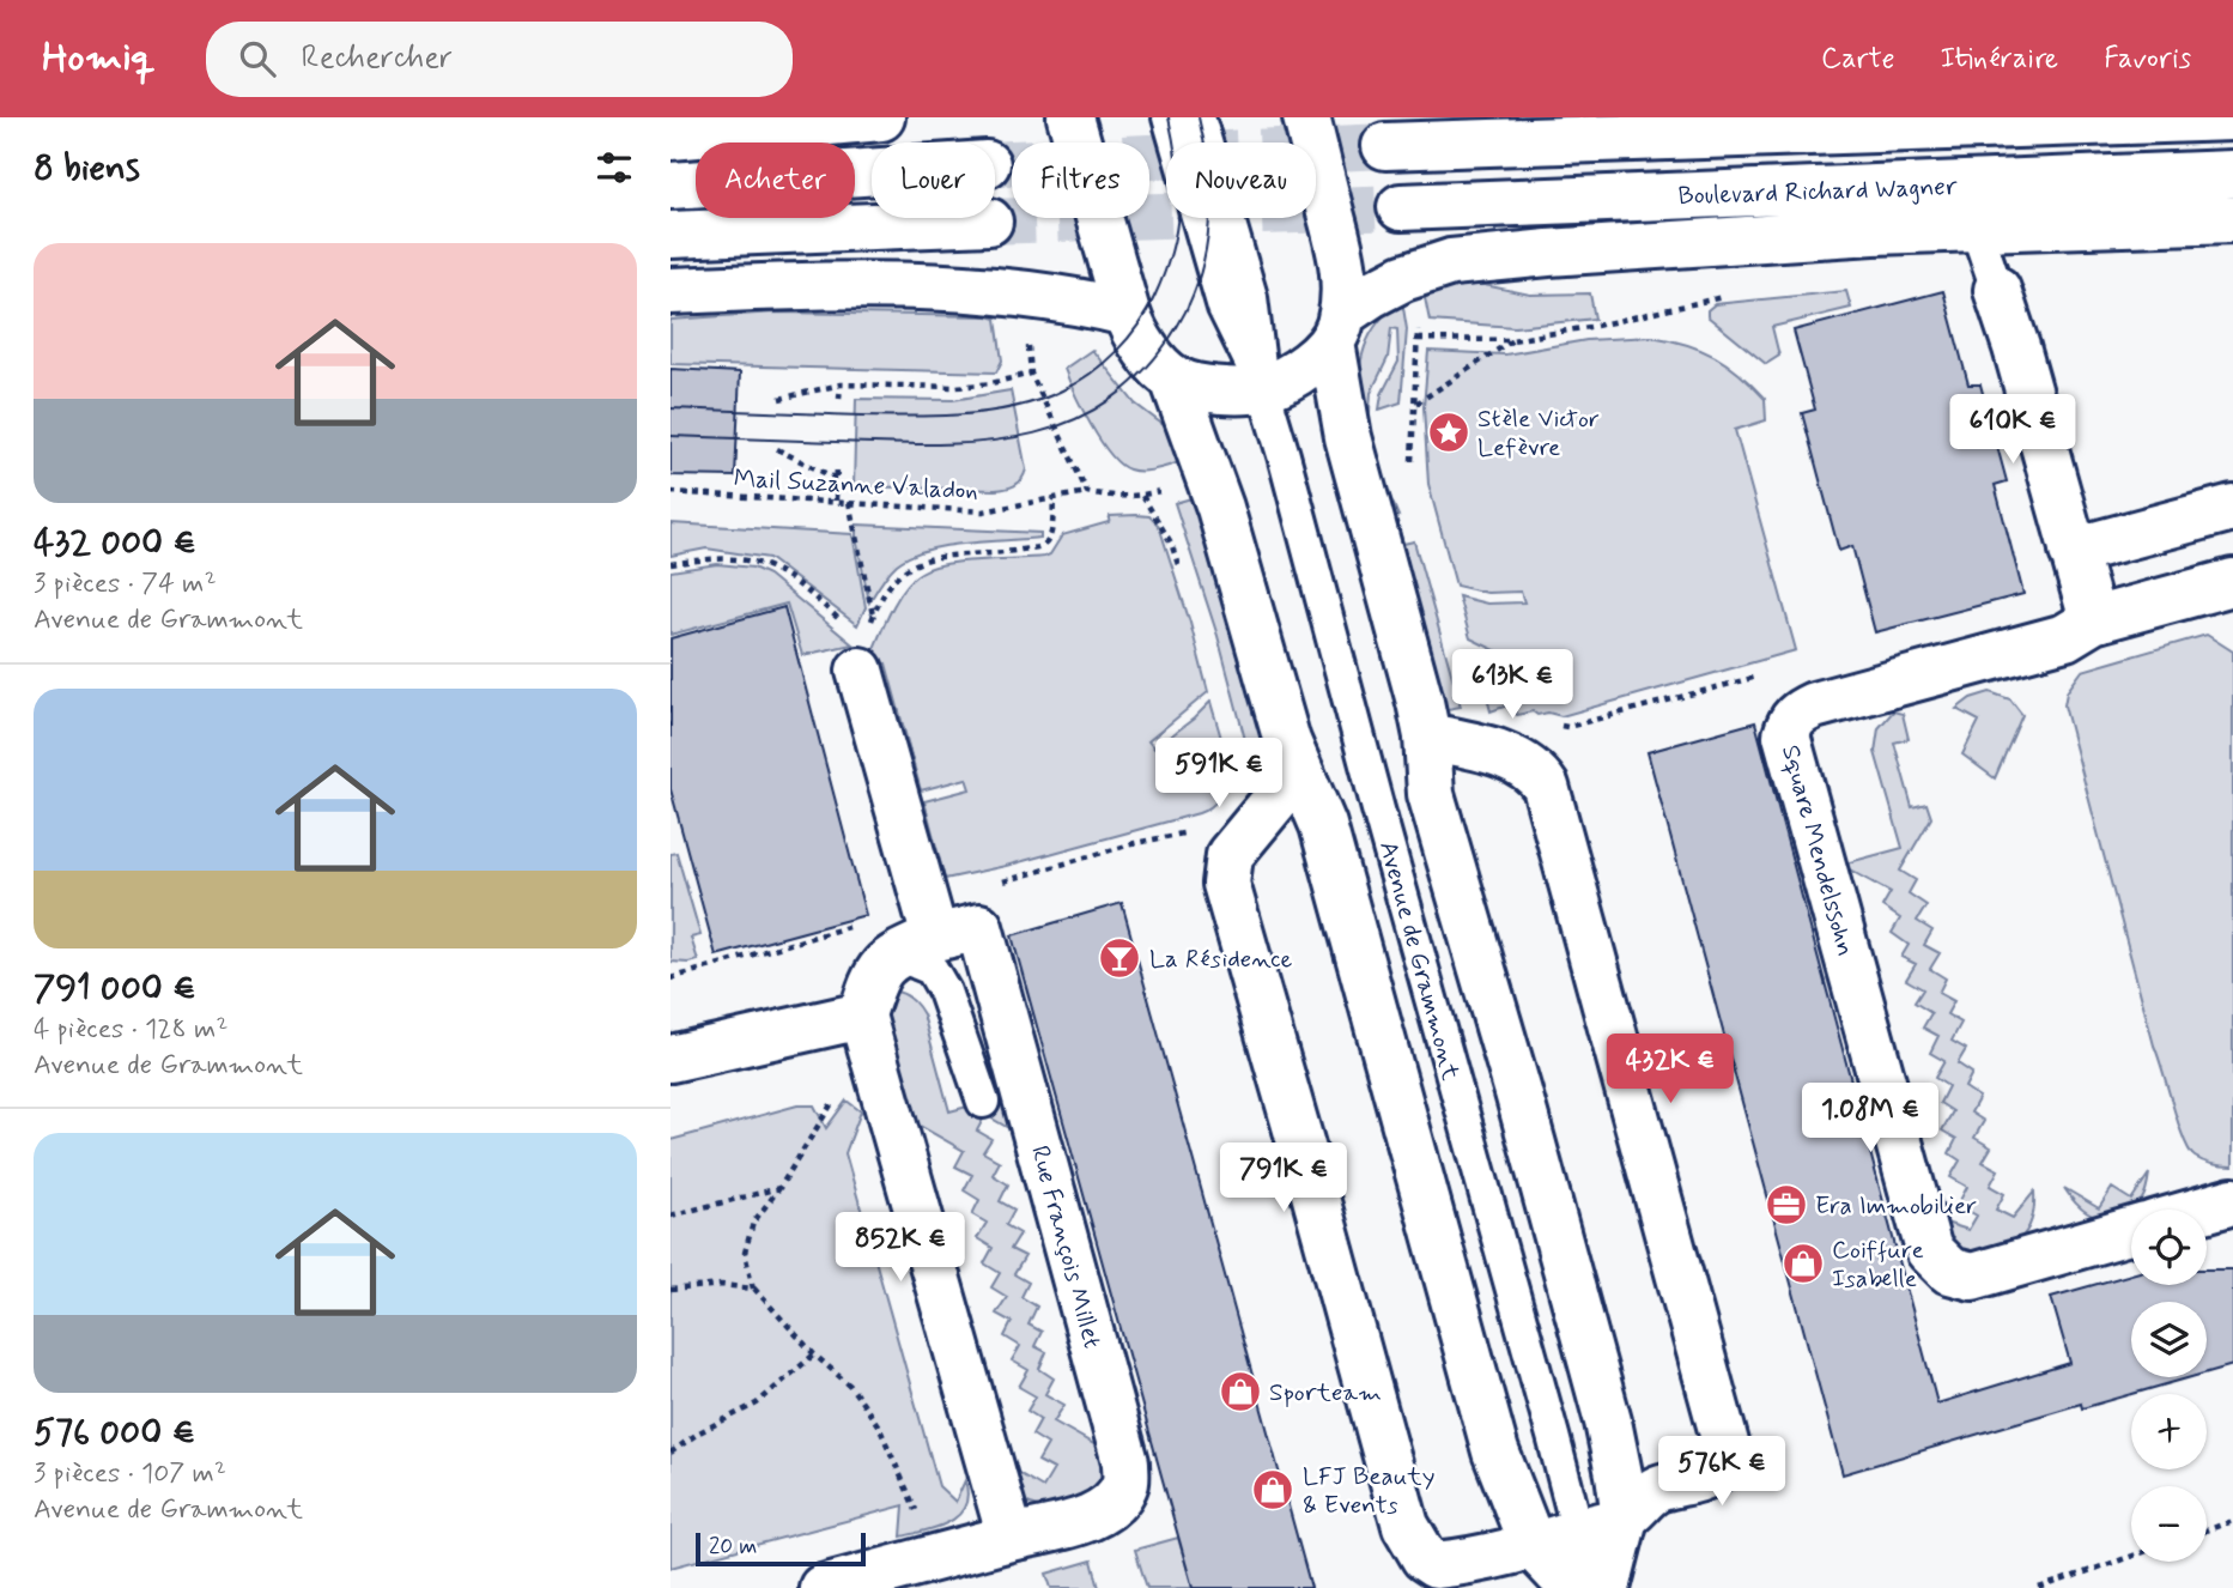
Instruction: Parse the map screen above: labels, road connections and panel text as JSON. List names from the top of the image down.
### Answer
{
  "streets": {
    "main road": ["Boulevard Richard Wagner", "Square Mendelssohn", "Rue François Millet"],
    "lane": ["Avenue de Grammont"],
    "path": ["Mail Suzanne Valadon"]
  },
  "places": {
    "place": ["Stèle Victor Lefèvre"],
    "bar": ["La Résidence"],
    "office": ["Era Immobilier"],
    "shop": ["Coiffure Isabelle", "Sporteam", "LFJ Beauty & Events"]
  },
  "scale_bar": "20 m",
  "page": {
    "header": "Homiq",
    "search": "Rechercher",
    "nav": ["Carte", "Itinéraire", "Favoris"],
    "heading": "8 biens",
    "chip": [
      "Acheter",
      "Louer",
      "Filtres",
      "Nouveau"
    ],
    "list": [
      {
        "name": "432 000 €",
        "note": "3 pièces · 74 m² · Avenue de Grammont"
      },
      {
        "name": "791 000 €",
        "note": "4 pièces · 128 m² · Avenue de Grammont"
      },
      {
        "name": "576 000 €",
        "note": "3 pièces · 107 m² · Avenue de Grammont"
      }
    ],
    "price": [
      "610K €",
      "613K €",
      "591K €",
      "432K €",
      "1.08M €",
      "791K €",
      "852K €",
      "576K €"
    ],
    "map_buttons": ["+", "−"],
    "scale": "20 m"
  }
}
